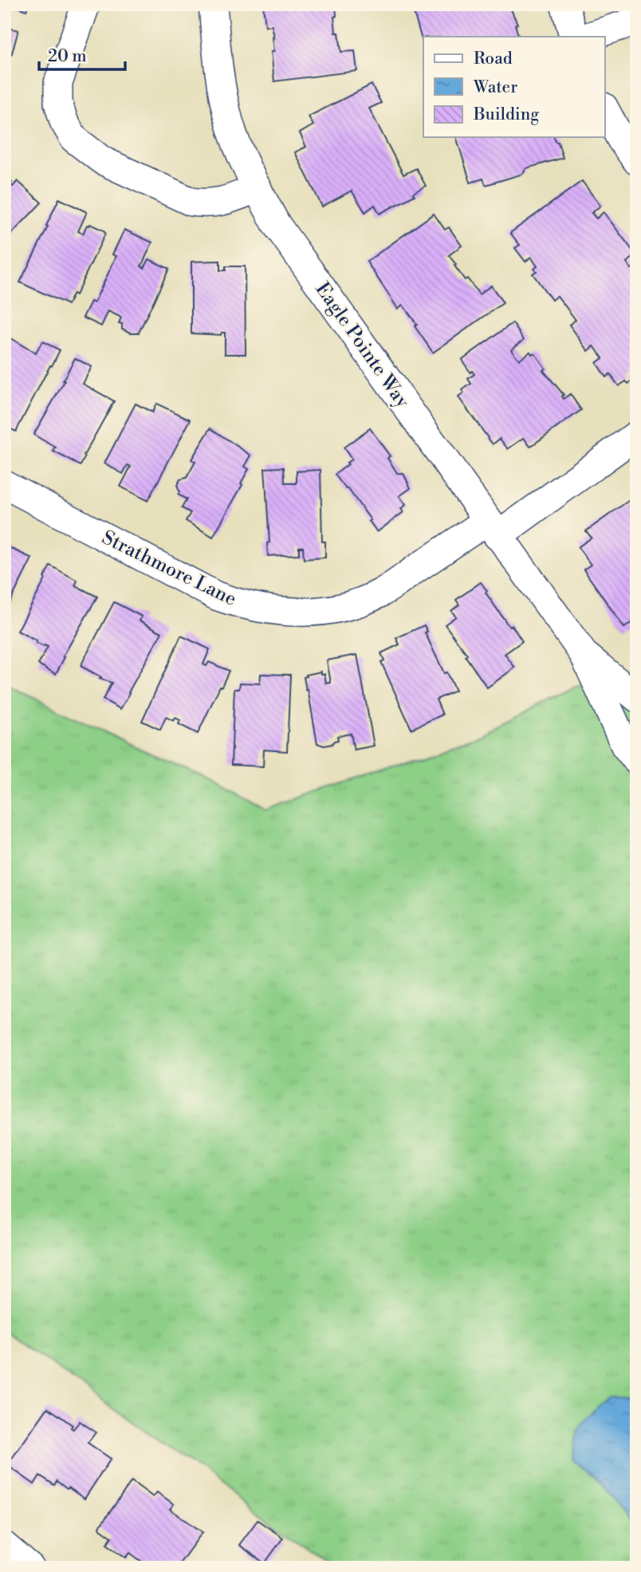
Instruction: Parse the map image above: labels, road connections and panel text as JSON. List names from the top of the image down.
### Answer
{
  "streets": {
    "street": ["Eagle Pointe Way", "Strathmore Lane"]
  },
  "crossings": [
    ["Eagle Pointe Way", "Strathmore Lane"]
  ],
  "legend": ["Road", "Water", "Building"],
  "scale_bar": "20 m"
}
